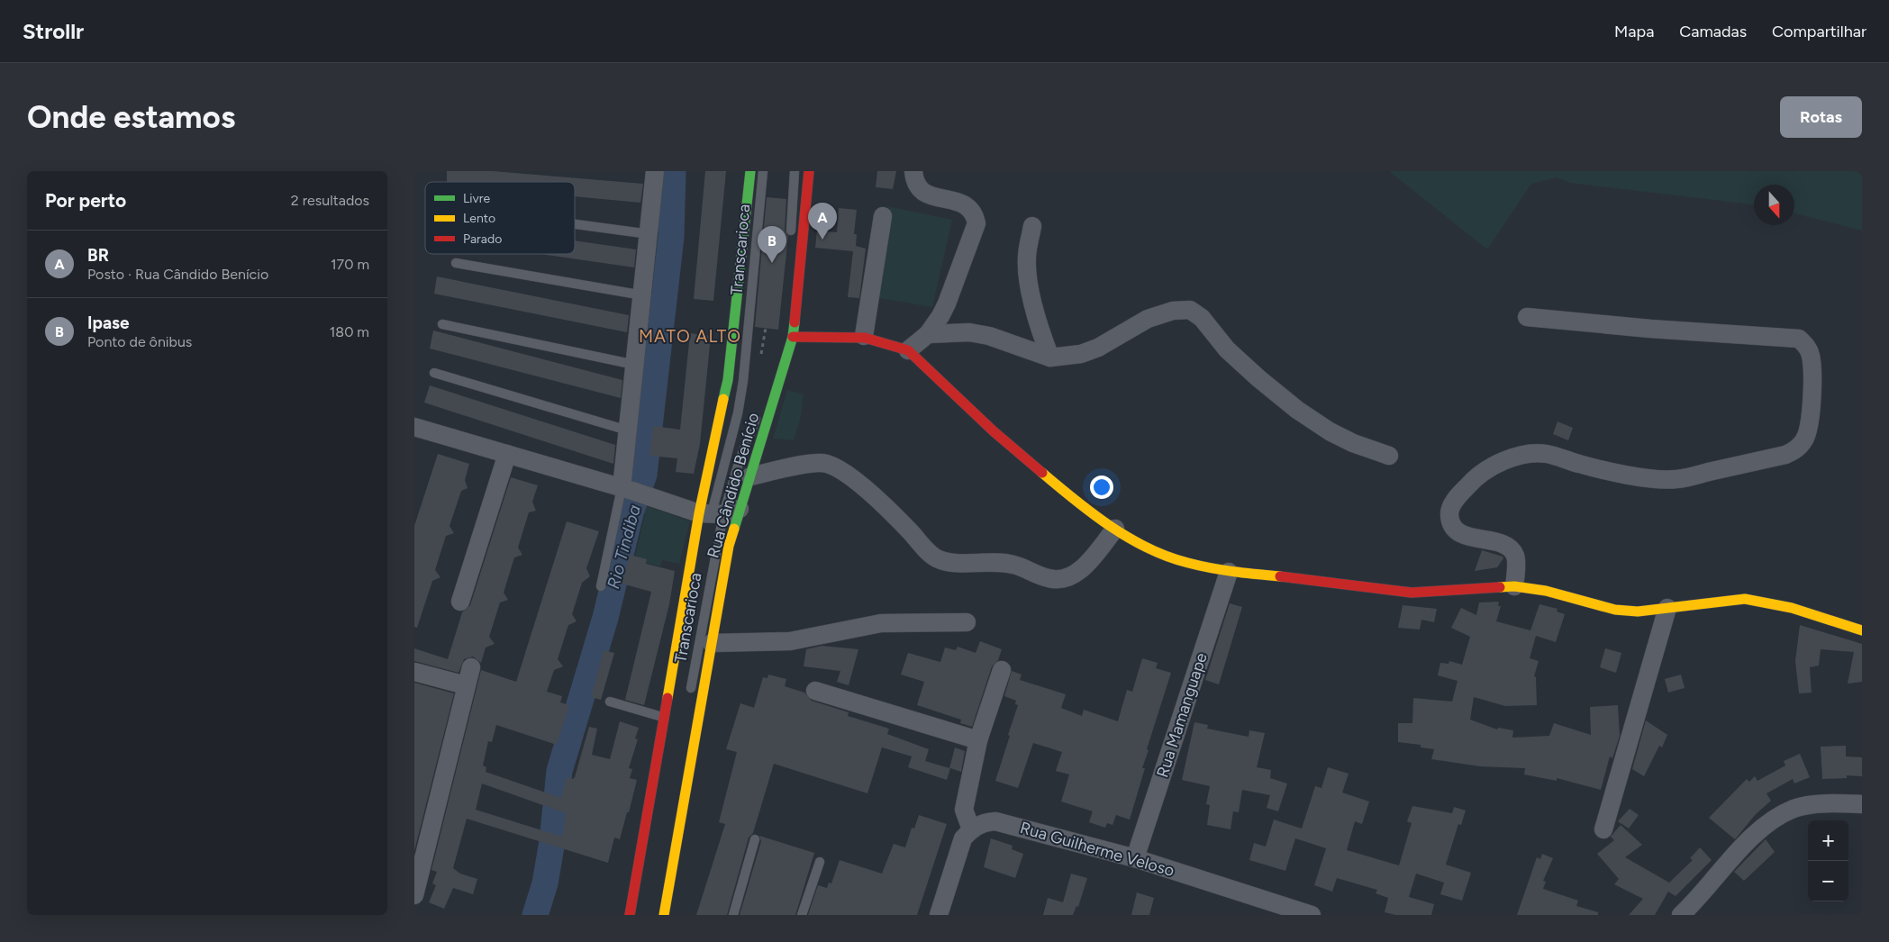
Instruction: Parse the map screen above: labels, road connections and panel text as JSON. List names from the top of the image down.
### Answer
{
  "streets": {
    "main road": ["Rua Cândido Benício"],
    "street": ["Rua Mamanguape", "Rua Guilherme Veloso"],
    "lane": ["Transcarioca"]
  },
  "crossings": [
    ["Transcarioca", "Rua Cândido Benício"],
    ["Rua Mamanguape", "Rua Guilherme Veloso"]
  ],
  "districts": ["MATO ALTO"],
  "water": ["Rio Tindiba"],
  "legend": ["Livre", "Lento", "Parado"],
  "north": "bottom",
  "page": {
    "header": "Strollr",
    "nav": ["Mapa", "Camadas", "Compartilhar"],
    "buttons": "Rotas",
    "title": "Onde estamos",
    "heading": ["Por perto", "2 resultados"],
    "pins": ["A", "B"],
    "list": [
      {
        "mark": "A",
        "name": "BR",
        "note": "Posto · Rua Cândido Benício",
        "value": "170 m"
      },
      {
        "mark": "B",
        "name": "Ipase",
        "note": "Ponto de ônibus",
        "value": "180 m"
      }
    ],
    "map_buttons": ["+", "−"]
  }
}
